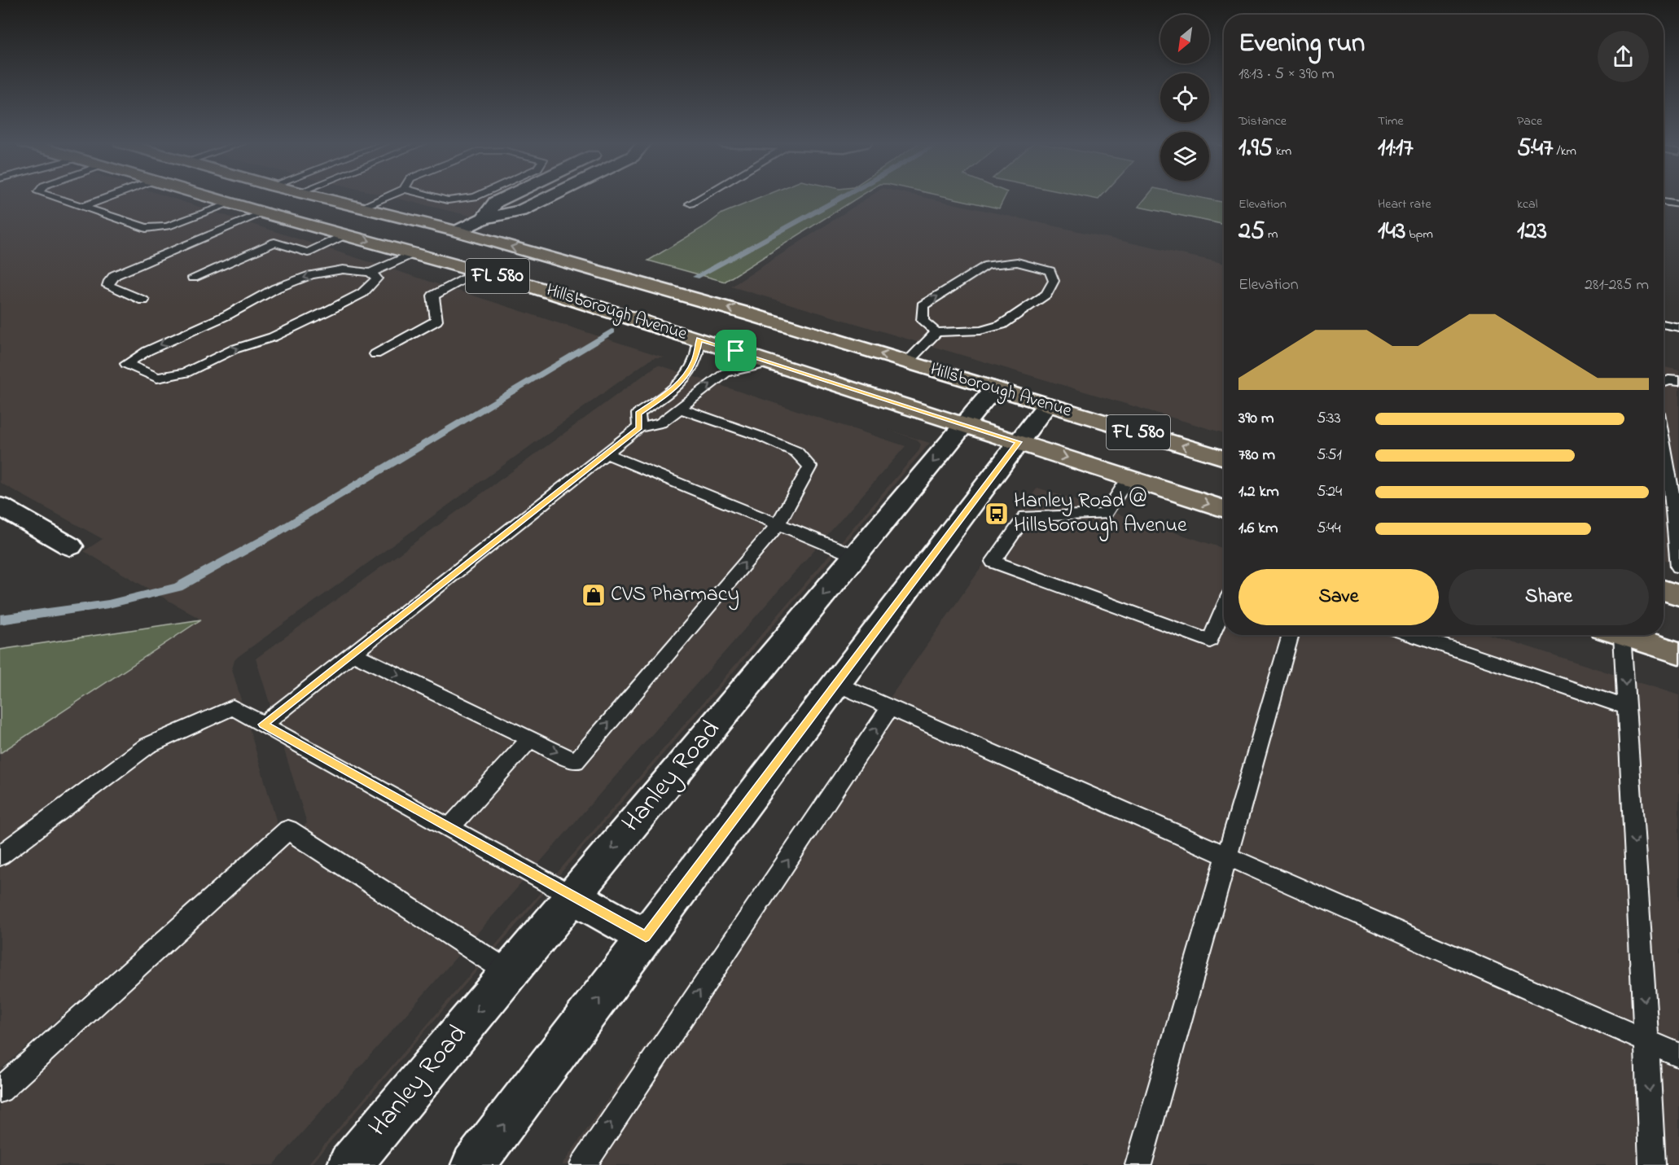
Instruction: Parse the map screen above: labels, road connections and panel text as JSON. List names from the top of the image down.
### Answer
{
  "streets": {
    "main road": ["FL 580", "Hillsborough Avenue", "Hanley Road"]
  },
  "crossings": [
    ["Hillsborough Avenue", "Hanley Road"]
  ],
  "places": {
    "bus stop": ["Hanley Road @ Hillsborough Avenue"],
    "shop": ["CVS Pharmacy"]
  },
  "north": "bottom left",
  "page": {
    "heading": ["Evening run", "18:13 · 5 × 390 m"],
    "stats": [
      ["Distance", "1.95 km"],
      ["Time", "11:17"],
      ["Pace", "5:47 /km"],
      ["Elevation", "25 m"],
      ["Heart rate", "143 bpm"],
      ["kcal", "123"]
    ],
    "chart": ["Elevation", "281–285 m"],
    "list": [
      {
        "name": "390 m",
        "note": "5:33"
      },
      {
        "name": "780 m",
        "note": "5:51"
      },
      {
        "name": "1.2 km",
        "note": "5:24"
      },
      {
        "name": "1.6 km",
        "note": "5:44"
      }
    ],
    "buttons": ["Save", "Share"]
  }
}
